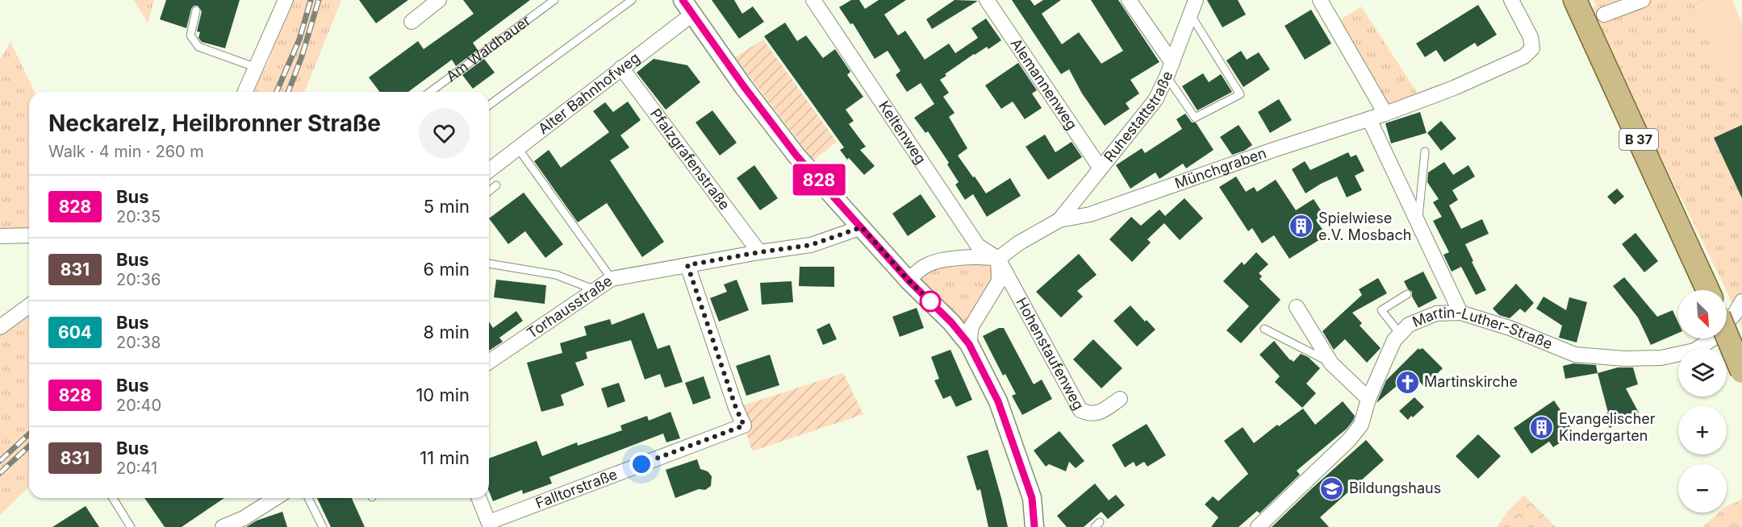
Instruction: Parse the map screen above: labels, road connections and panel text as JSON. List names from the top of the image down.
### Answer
{
  "streets": {
    "main road": ["B 37"],
    "street": [
      "Alemannenweg",
      "Alter Bahnhofweg",
      "Ruhestattstraße",
      "Keltenweg",
      "Pfalzgrafenstraße",
      "Münchgraben",
      "Torhausstraße",
      "Martin-Luther-Straße",
      "Hohenstaufenweg",
      "Falltorstraße"
    ],
    "lane": ["Am Waldhauer"]
  },
  "crossings": [
    ["Alemannenweg", "Ruhestattstraße"],
    ["Alter Bahnhofweg", "Pfalzgrafenstraße"],
    ["Ruhestattstraße", "Münchgraben"],
    ["Keltenweg", "Münchgraben"],
    ["Keltenweg", "Hohenstaufenweg"],
    ["Pfalzgrafenstraße", "Torhausstraße"],
    ["Münchgraben", "Hohenstaufenweg"],
    ["Torhausstraße", "Falltorstraße"]
  ],
  "places": {
    "building": ["Spielwiese e.V. Mosbach", "Evangelischer Kindergarten"],
    "church": ["Martinskirche"],
    "school or university": ["Bildungshaus"]
  },
  "lines": ["bus line 828"],
  "north": "bottom right",
  "page": {
    "on_map": "828",
    "heading": ["Neckarelz, Heilbronner Straße", "Walk · 4 min · 260 m"],
    "list": [
      {
        "mark": "828",
        "name": "Bus",
        "note": "20:35",
        "value": "5 min"
      },
      {
        "mark": "831",
        "name": "Bus",
        "note": "20:36",
        "value": "6 min"
      },
      {
        "mark": "604",
        "name": "Bus",
        "note": "20:38",
        "value": "8 min"
      },
      {
        "mark": "828",
        "name": "Bus",
        "note": "20:40",
        "value": "10 min"
      },
      {
        "mark": "831",
        "name": "Bus",
        "note": "20:41",
        "value": "11 min"
      }
    ],
    "map_buttons": ["+", "−"]
  }
}
